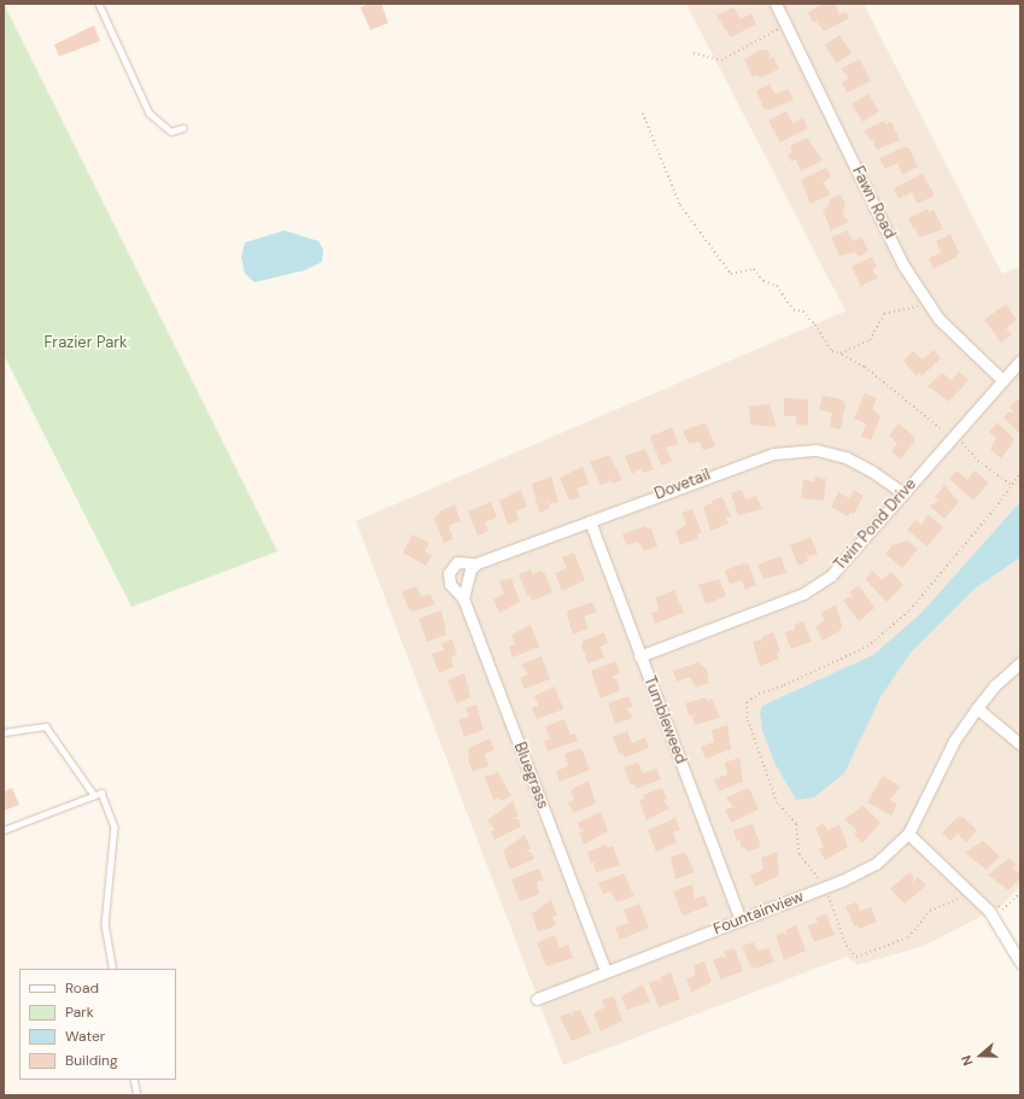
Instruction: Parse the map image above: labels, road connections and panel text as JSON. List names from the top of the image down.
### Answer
{
  "streets": {
    "street": [
      "Fawn Road",
      "Dovetail",
      "Twin Pond Drive",
      "Tumbleweed",
      "Bluegrass",
      "Fountainview"
    ]
  },
  "crossings": [
    ["Fawn Road", "Twin Pond Drive"],
    ["Dovetail", "Twin Pond Drive"],
    ["Dovetail", "Tumbleweed"],
    ["Dovetail", "Bluegrass"],
    ["Twin Pond Drive", "Tumbleweed"],
    ["Tumbleweed", "Fountainview"],
    ["Bluegrass", "Fountainview"]
  ],
  "parks": ["Frazier Park"],
  "legend": [
    "Road",
    "Park",
    "Water",
    "Building"
  ],
  "north": "left"
}
